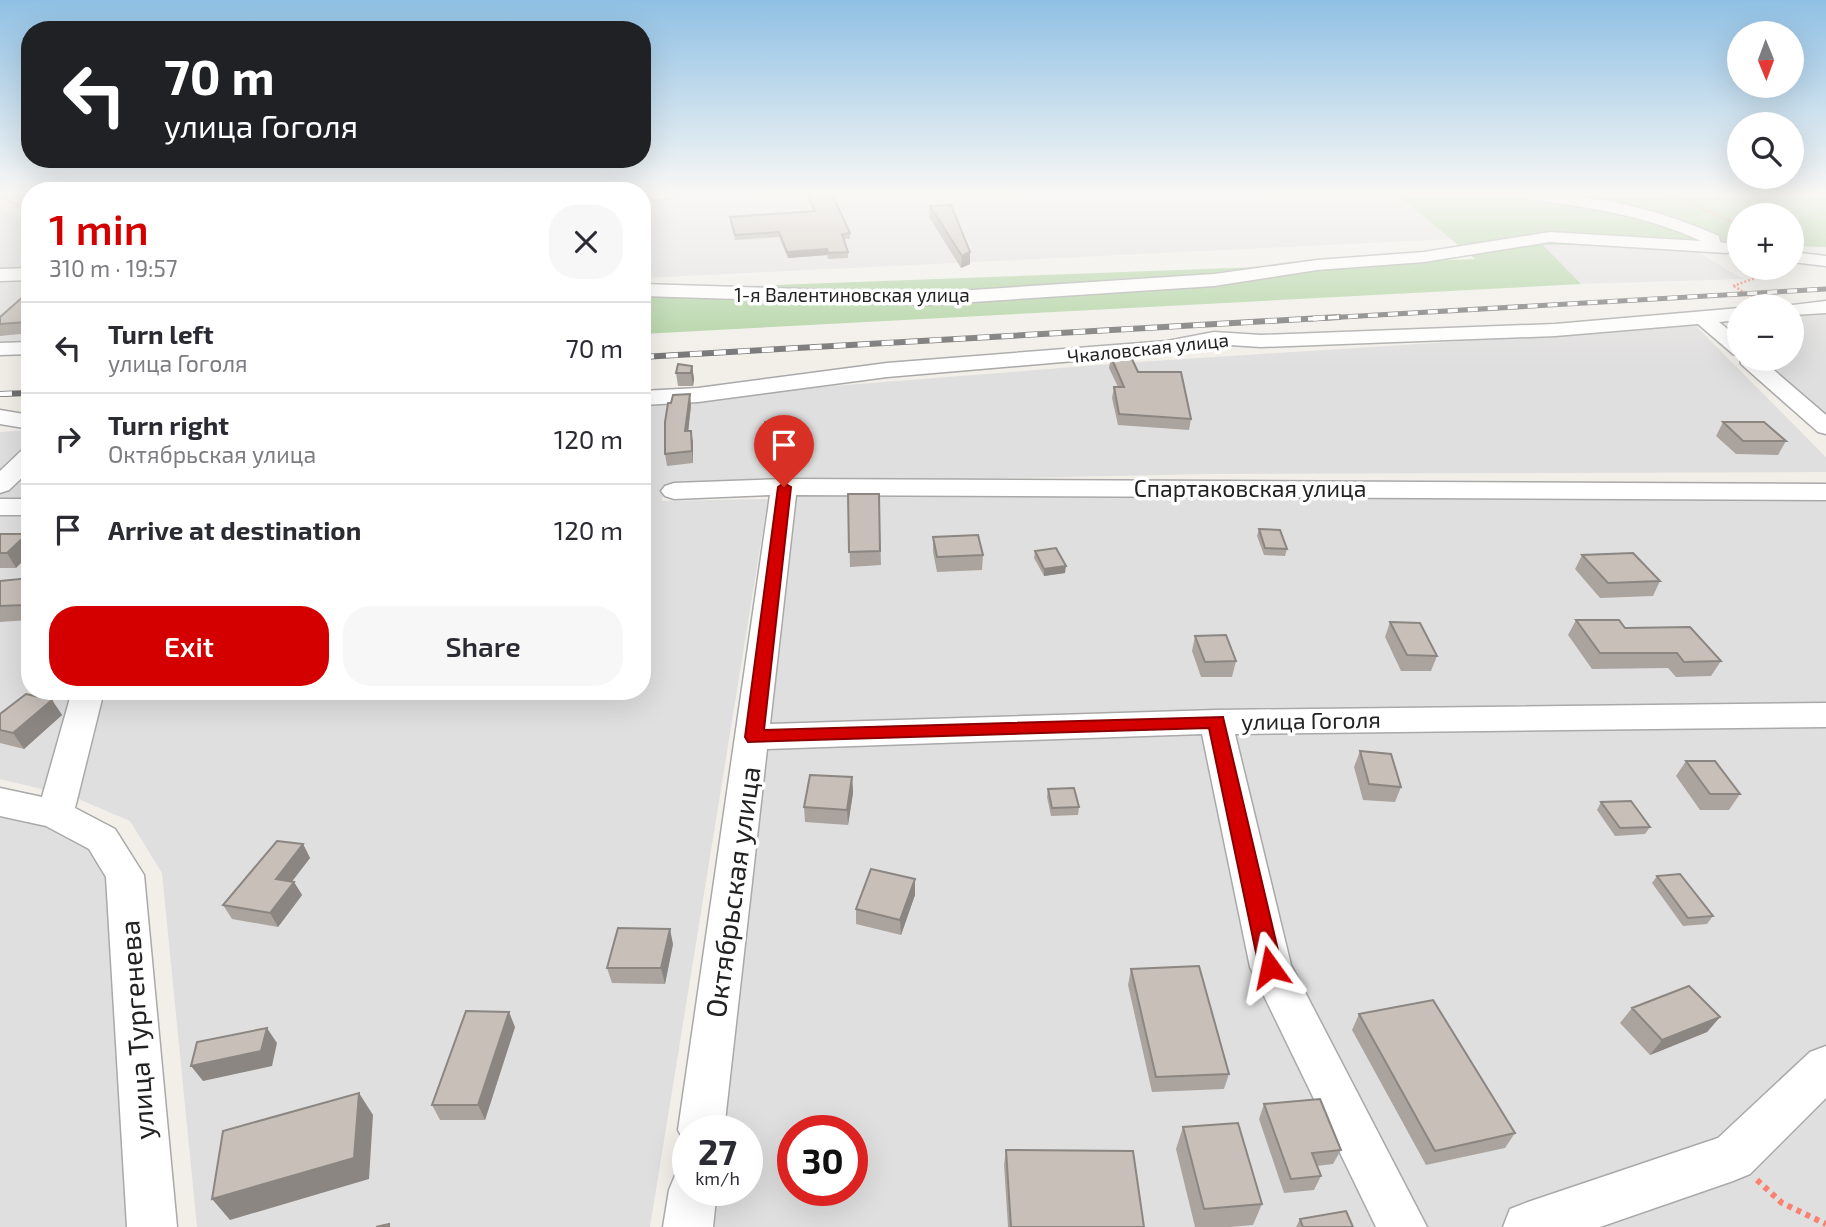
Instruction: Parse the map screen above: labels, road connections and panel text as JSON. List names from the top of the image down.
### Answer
{
  "streets": {
    "street": [
      "1-я Валентиновская улица",
      "Чкаловская улица",
      "Спартаковская улица",
      "улица Гоголя",
      "Октябрьская улица",
      "улица Тургенева"
    ]
  },
  "crossings": [
    ["Спартаковская улица", "Октябрьская улица"],
    ["улица Гоголя", "Октябрьская улица"]
  ],
  "north": "bottom",
  "page": {
    "map_buttons": ["+", "−"],
    "turn": ["70 m", "улица Гоголя"],
    "heading": ["1 min", "310 m · 19:57"],
    "list": [
      {
        "name": "Turn left",
        "note": "улица Гоголя",
        "value": "70 m"
      },
      {
        "name": "Turn right",
        "note": "Октябрьская улица",
        "value": "120 m"
      },
      {
        "name": "Arrive at destination",
        "value": "120 m"
      }
    ],
    "buttons": ["Exit", "Share"],
    "speed": "27 km/h",
    "limit": "30"
  }
}
